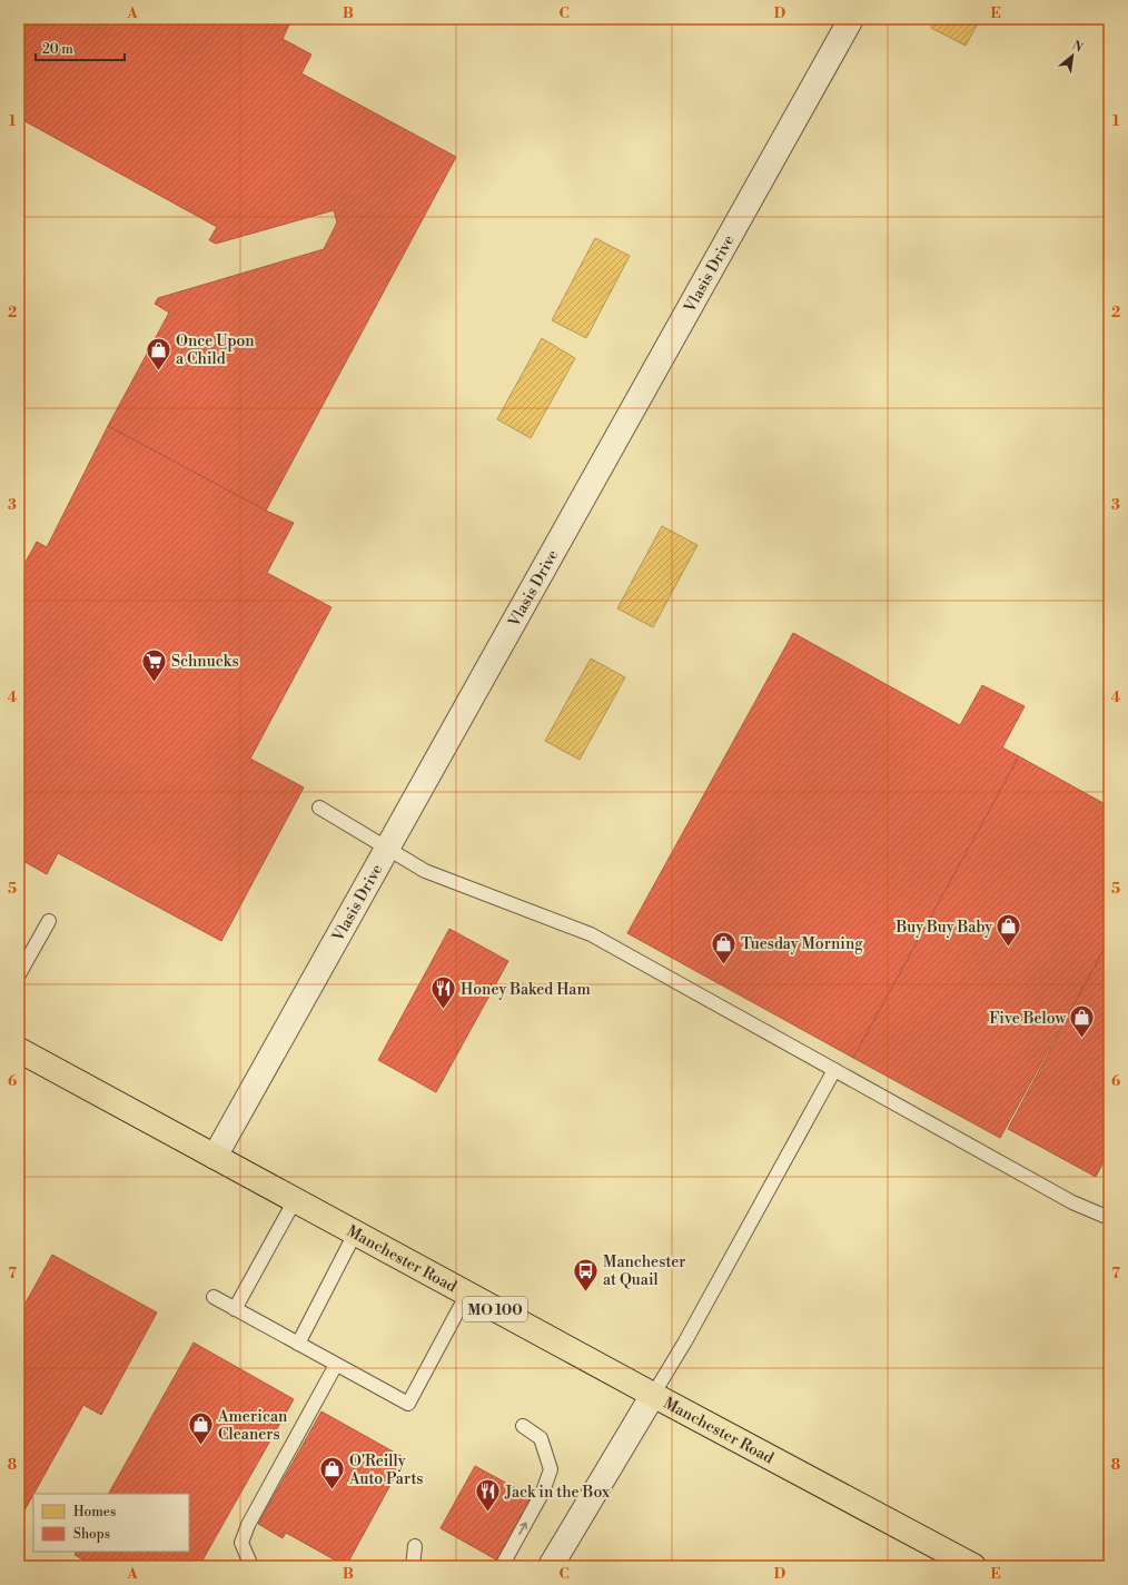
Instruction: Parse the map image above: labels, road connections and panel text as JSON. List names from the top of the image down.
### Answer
{
  "streets": {
    "highway": ["Manchester Road", "MO 100"],
    "street": ["Vlasis Drive"]
  },
  "crossings": [
    ["Vlasis Drive", "Manchester Road"]
  ],
  "places": {
    "shop": [
      "Once Upon a Child",
      "Buy Buy Baby",
      "Tuesday Morning",
      "Five Below",
      "American Cleaners",
      "O'Reilly Auto Parts"
    ],
    "supermarket": ["Schnucks"],
    "restaurant": ["Honey Baked Ham", "Jack in the Box"],
    "bus stop": ["Manchester at Quail"]
  },
  "legend": ["Homes", "Shops"],
  "scale_bar": "20 m",
  "north": "top right",
  "grid": {
    "columns": [
      "A",
      "B",
      "C",
      "D",
      "E"
    ],
    "rows": [
      "1",
      "2",
      "3",
      "4",
      "5",
      "6",
      "7",
      "8"
    ]
  }
}
